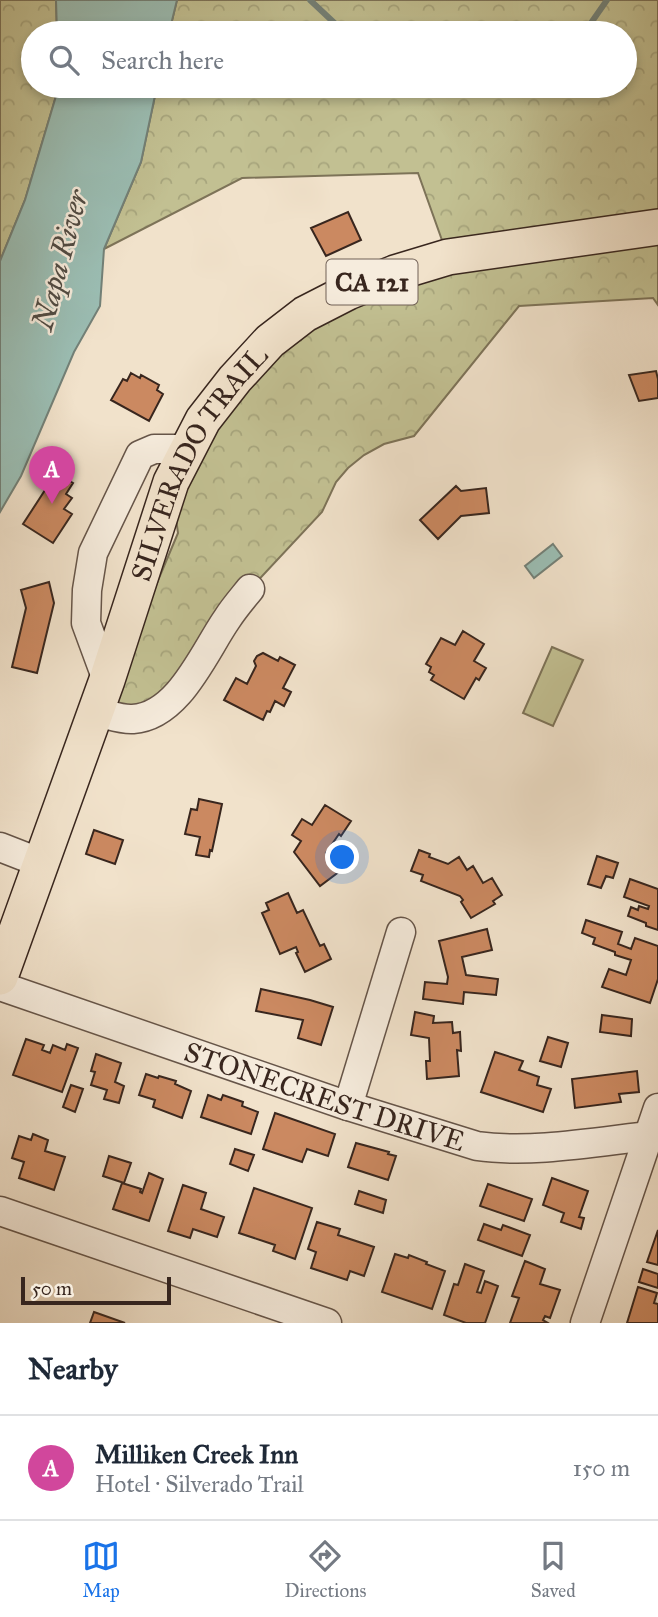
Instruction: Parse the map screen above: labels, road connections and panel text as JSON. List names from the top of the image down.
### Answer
{
  "streets": {
    "main road": ["CA 121", "SILVERADO TRAIL"],
    "street": ["STONECREST DRIVE"]
  },
  "water": ["Napa River"],
  "scale_bar": "50 m",
  "page": {
    "search": "Search here",
    "pins": "A",
    "scale": "50 m",
    "heading": "Nearby",
    "list": [
      {
        "mark": "A",
        "name": "Milliken Creek Inn",
        "note": "Hotel · Silverado Trail",
        "value": "150 m"
      }
    ],
    "nav": ["Map", "Directions", "Saved"]
  }
}
